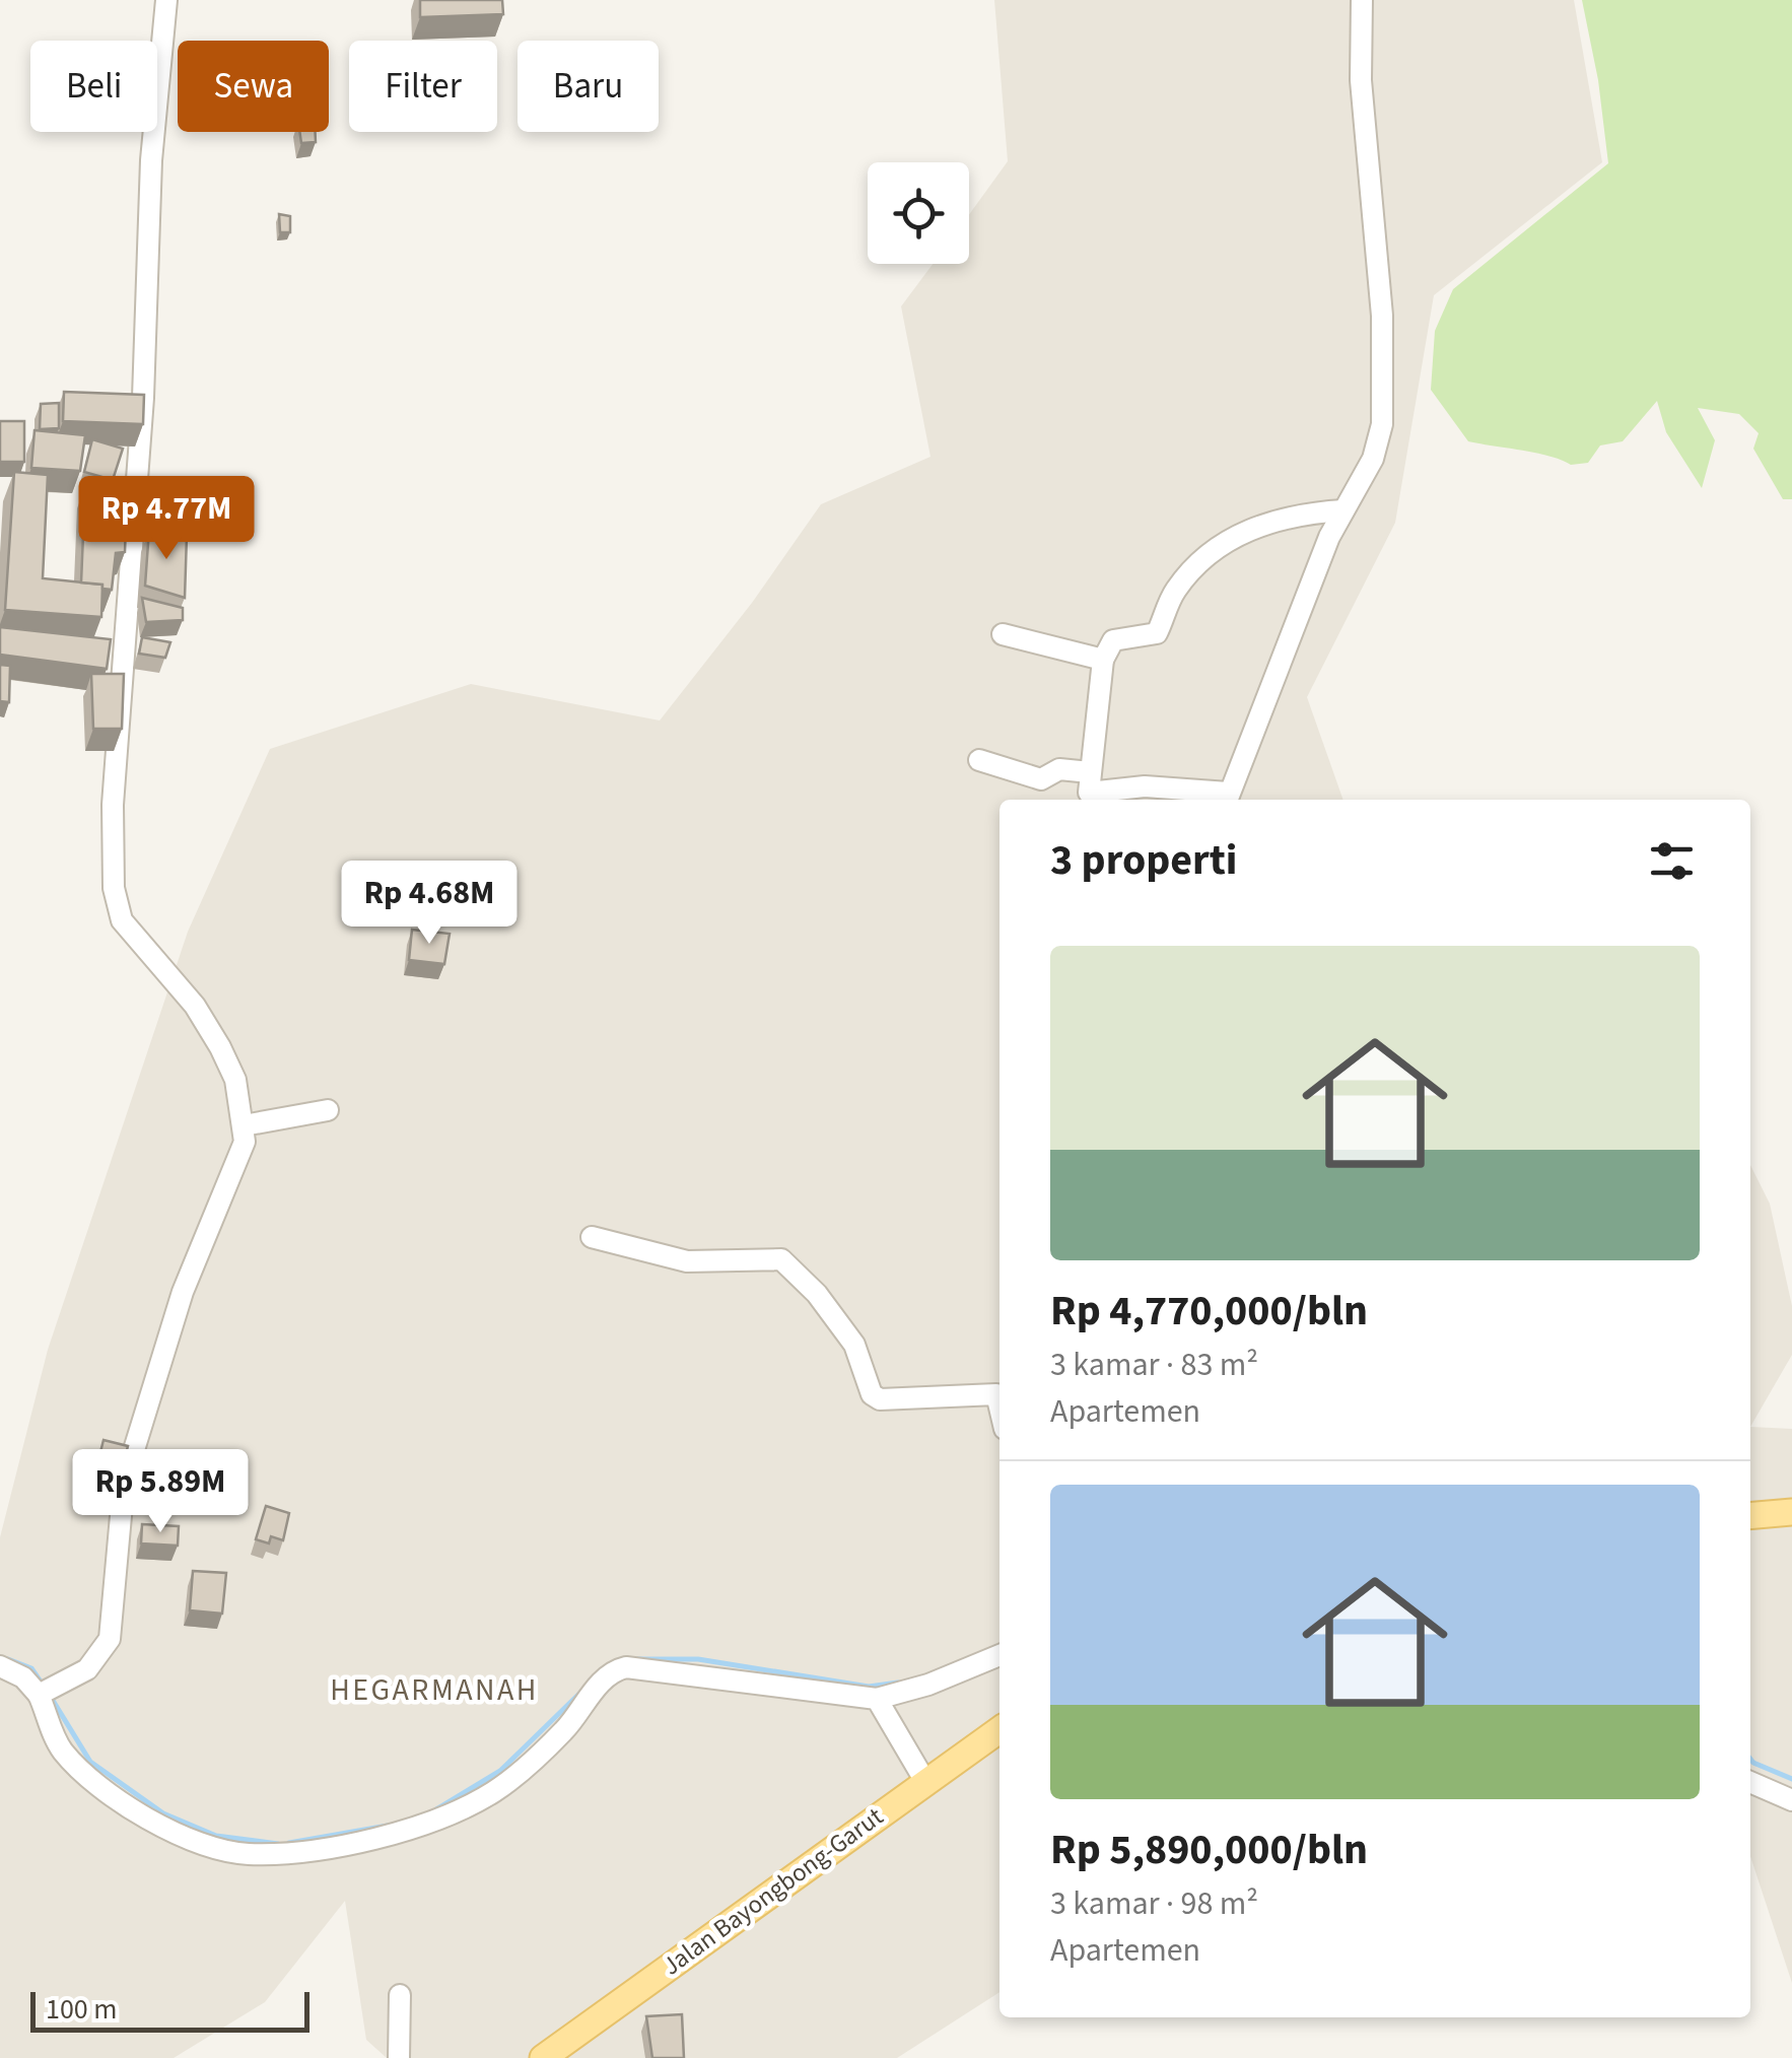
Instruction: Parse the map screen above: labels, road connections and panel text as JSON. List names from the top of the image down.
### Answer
{
  "streets": {
    "main road": ["Jalan Bayongbong-Garut"]
  },
  "districts": ["HEGARMANAH"],
  "scale_bar": "100 m",
  "page": {
    "chip": [
      "Beli",
      "Sewa",
      "Filter",
      "Baru"
    ],
    "price": ["Rp 4.77M", "Rp 4.68M", "Rp 5.89M"],
    "heading": "3 properti",
    "list": [
      {
        "name": "Rp 4,770,000/bln",
        "note": "3 kamar · 83 m² · Apartemen"
      },
      {
        "name": "Rp 5,890,000/bln",
        "note": "3 kamar · 98 m² · Apartemen"
      }
    ],
    "scale": "100 m"
  }
}
